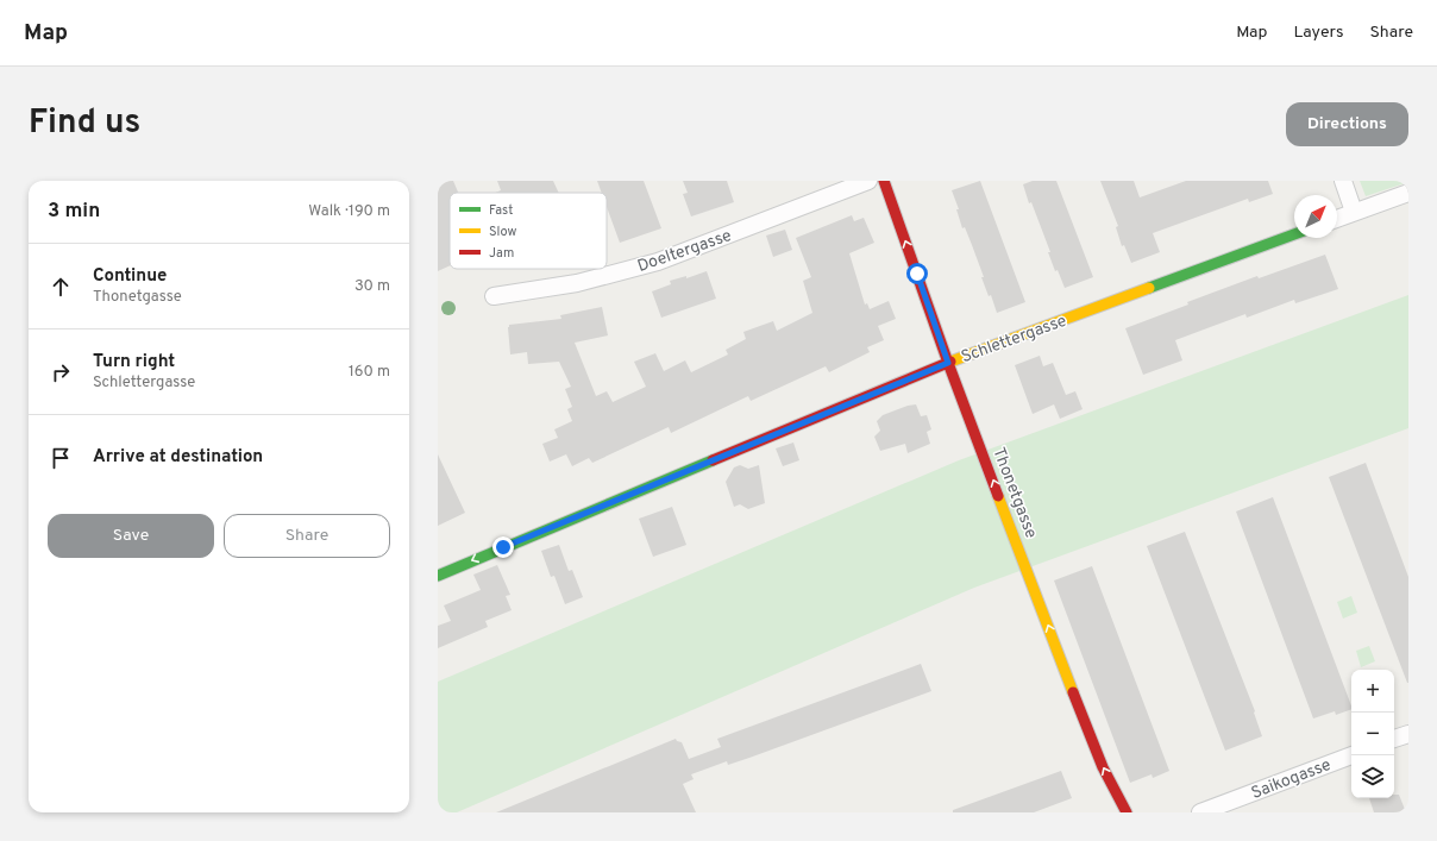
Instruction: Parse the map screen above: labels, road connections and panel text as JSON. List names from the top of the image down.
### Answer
{
  "streets": {
    "street": [
      "Doeltergasse",
      "Schlettergasse",
      "Thonetgasse",
      "Saikogasse"
    ]
  },
  "crossings": [
    ["Schlettergasse", "Thonetgasse"]
  ],
  "one_way": ["Schlettergasse", "Thonetgasse"],
  "legend": ["Fast", "Slow", "Jam"],
  "north": "top right",
  "page": {
    "header": "Map",
    "nav": ["Map", "Layers", "Share"],
    "title": "Find us",
    "buttons": [
      "Directions",
      ["Save", "Share"]
    ],
    "heading": ["3 min", "Walk · 190 m"],
    "list": [
      ["Continue", "Thonetgasse", "30 m"],
      ["Turn right", "Schlettergasse", "160 m"],
      "Arrive at destination"
    ],
    "map_buttons": ["+", "−"]
  }
}
